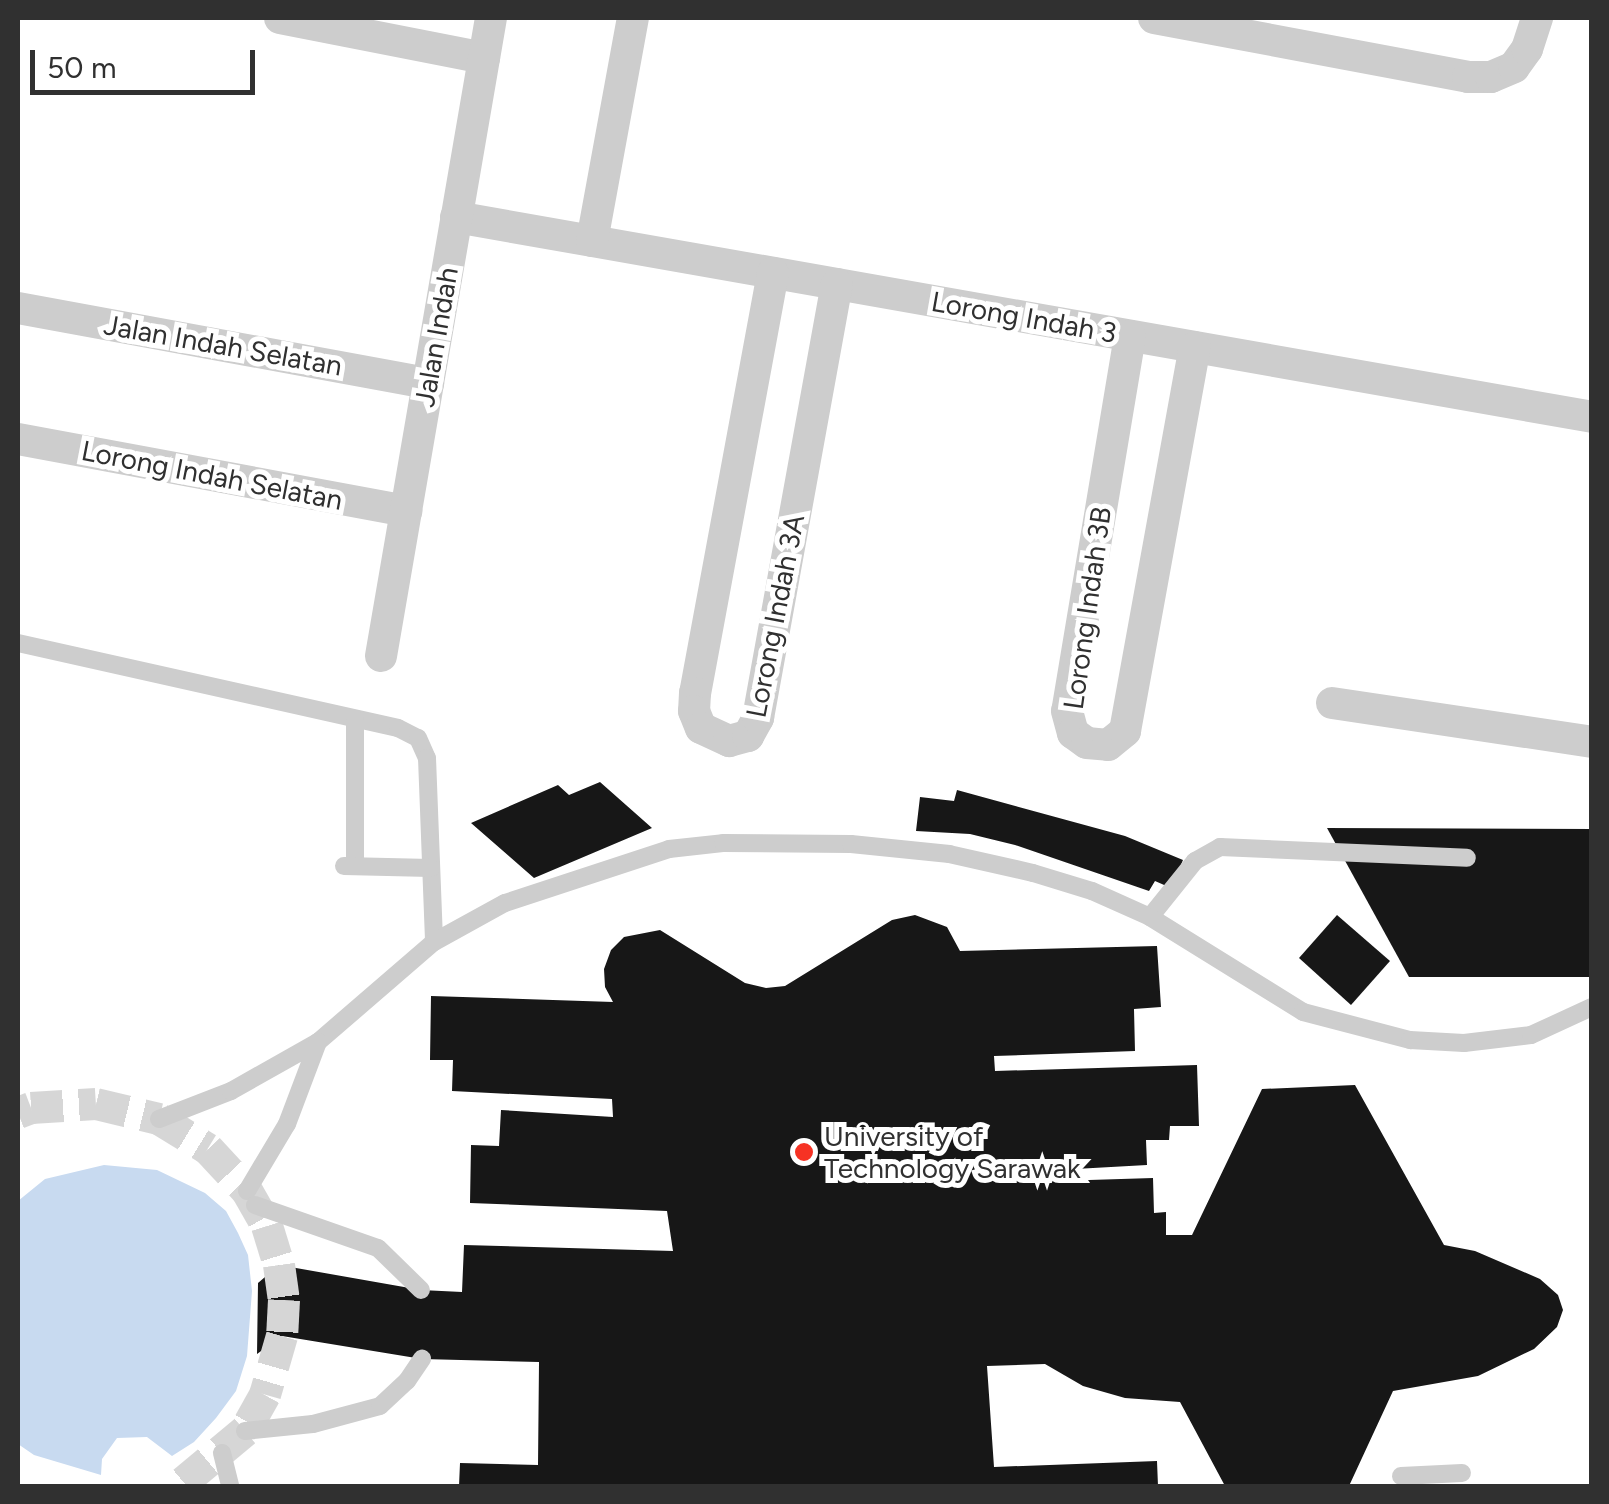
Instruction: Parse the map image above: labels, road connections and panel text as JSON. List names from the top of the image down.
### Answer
{
  "streets": {
    "street": [
      "Lorong Indah 3",
      "Jalan Indah",
      "Jalan Indah Selatan",
      "Lorong Indah Selatan",
      "Lorong Indah 3B",
      "Lorong Indah 3A"
    ]
  },
  "crossings": [
    ["Lorong Indah 3", "Jalan Indah"],
    ["Lorong Indah 3", "Lorong Indah 3B"],
    ["Lorong Indah 3", "Lorong Indah 3A"],
    ["Jalan Indah", "Jalan Indah Selatan"],
    ["Jalan Indah", "Lorong Indah Selatan"]
  ],
  "places": ["University of Technology Sarawak"],
  "scale_bar": "50 m"
}
